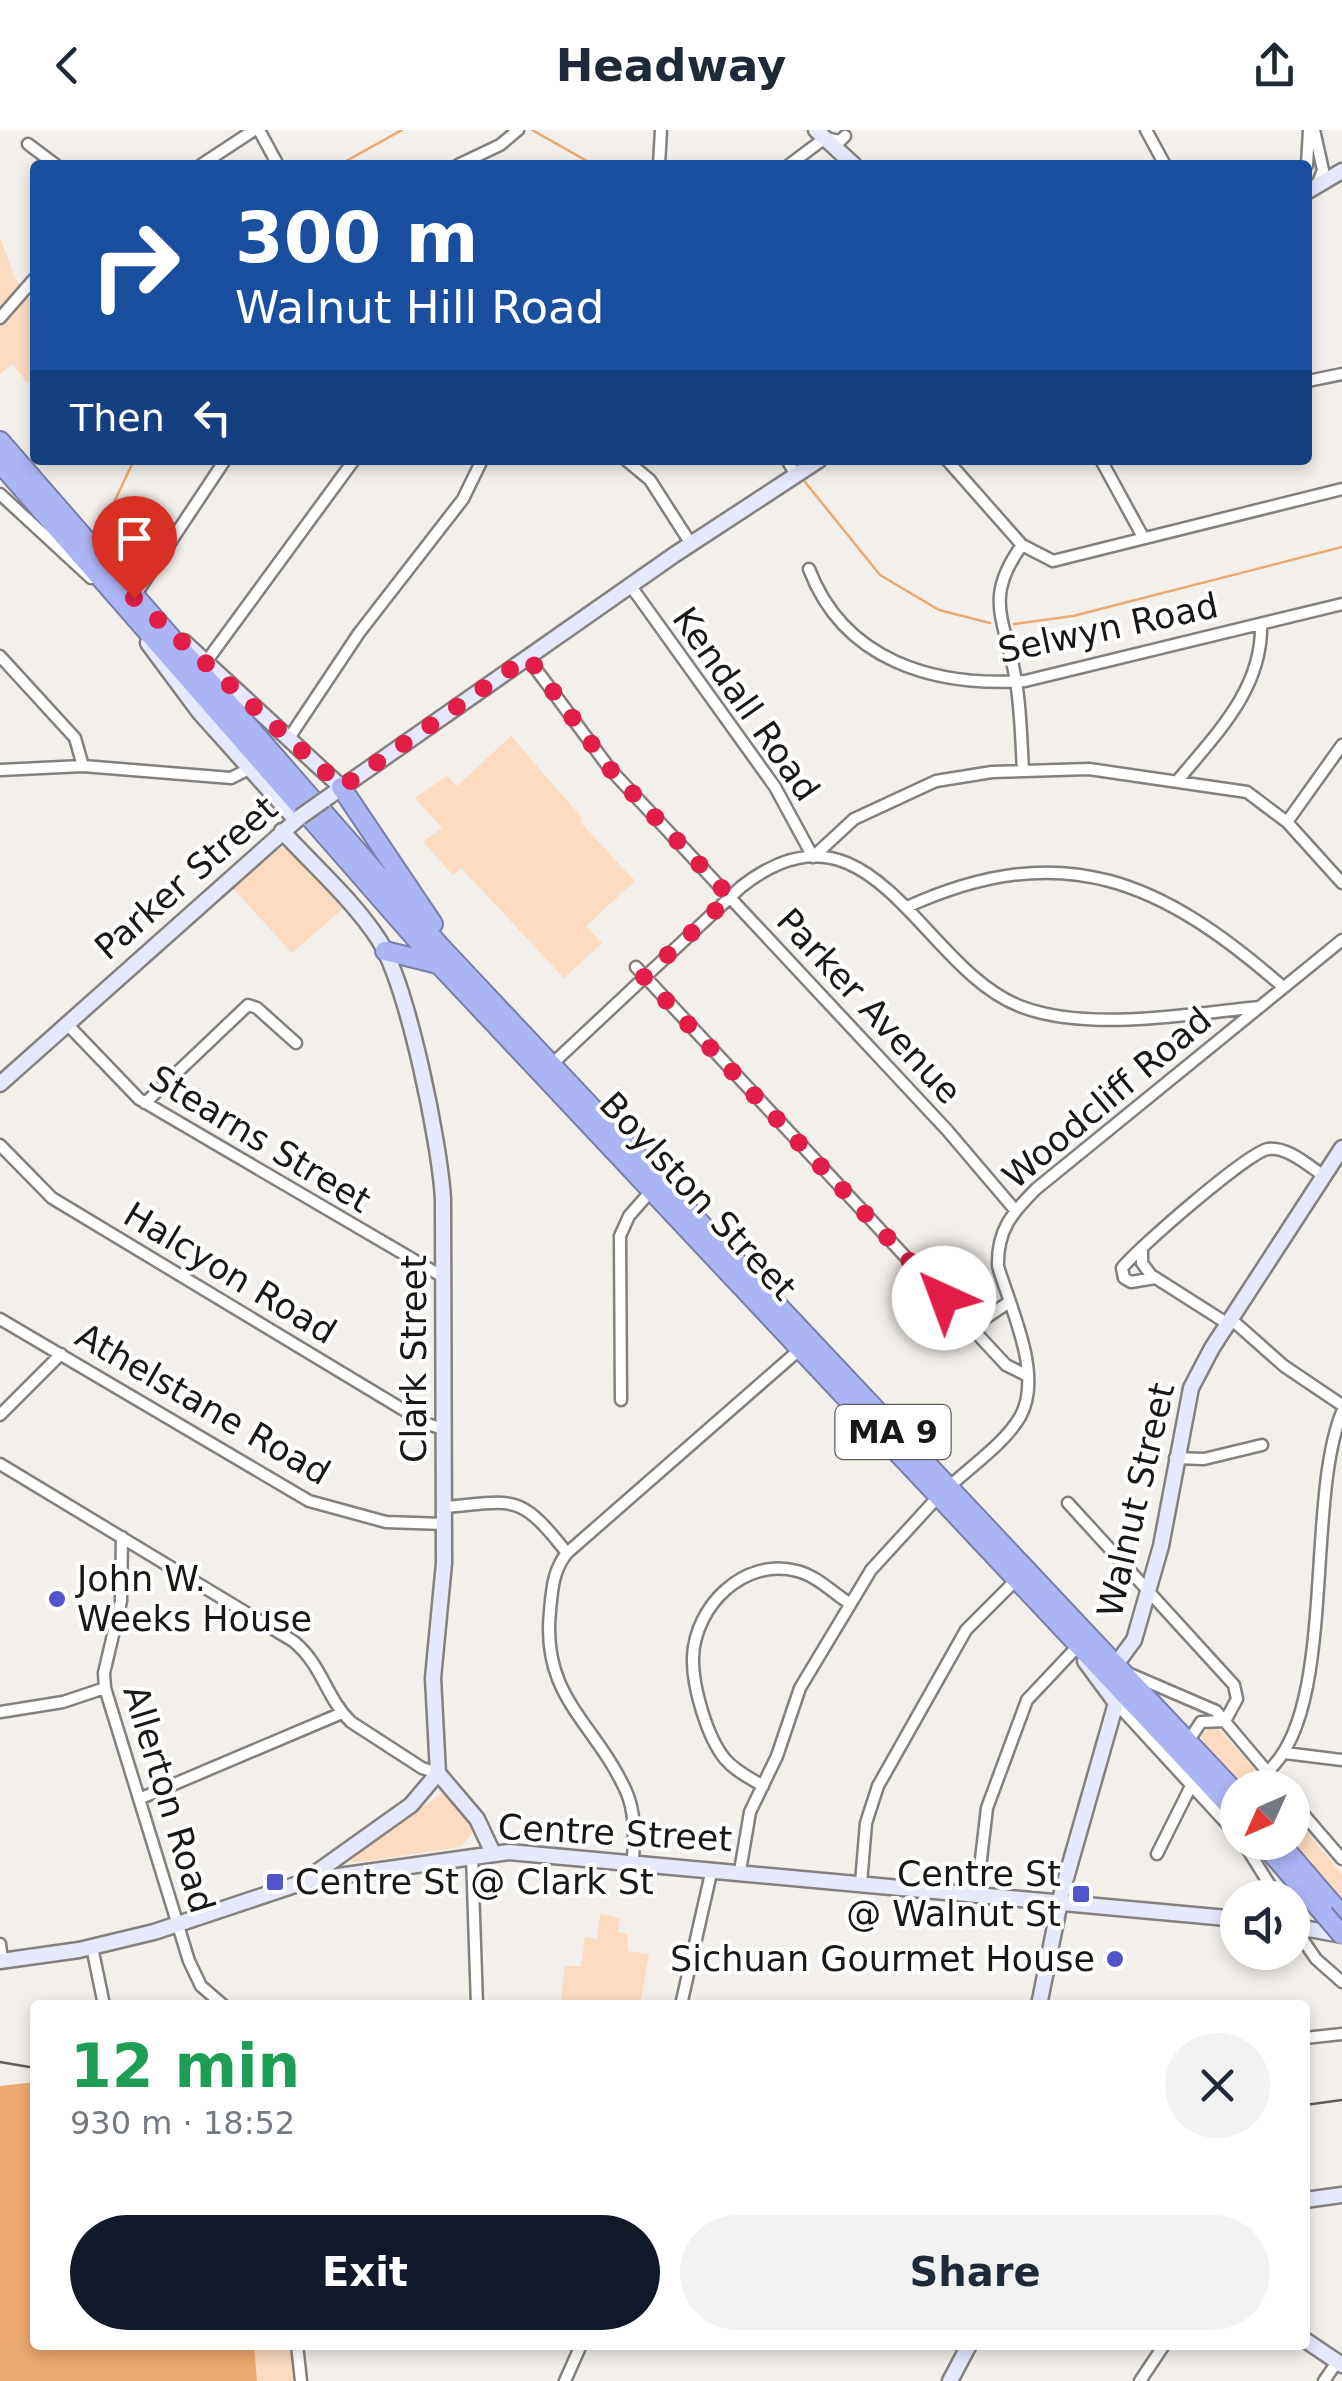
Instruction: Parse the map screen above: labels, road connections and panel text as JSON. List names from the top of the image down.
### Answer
{
  "streets": {
    "highway": ["Boylston Street", "MA 9"],
    "main road": [
      "Parker Street",
      "Clark Street",
      "Walnut Street",
      "Centre Street"
    ],
    "street": [
      "Selwyn Road",
      "Kendall Road",
      "Parker Avenue",
      "Woodcliff Road",
      "Stearns Street",
      "Halcyon Road",
      "Athelstane Road",
      "Allerton Road"
    ]
  },
  "crossings": [
    ["Kendall Road", "Parker Street"],
    ["Parker Street", "Parker Avenue"],
    ["Parker Street", "Stearns Street"],
    ["Parker Street", "Boylston Street"],
    ["Parker Avenue", "Woodcliff Road"],
    ["Stearns Street", "Clark Street"],
    ["Boylston Street", "Walnut Street"],
    ["Halcyon Road", "Clark Street"],
    ["Clark Street", "Athelstane Road"],
    ["Allerton Road", "Centre Street"]
  ],
  "places": {
    "other": ["John W. Weeks House", "Sichuan Gourmet House"],
    "transit": ["Centre St @ Clark St", "Centre St @ Walnut St"]
  },
  "north": "bottom left",
  "page": {
    "header": "Headway",
    "turn": ["300 m", "Walnut Hill Road"],
    "then": "Then",
    "heading": ["12 min", "930 m · 18:52"],
    "buttons": ["Exit", "Share"]
  }
}
